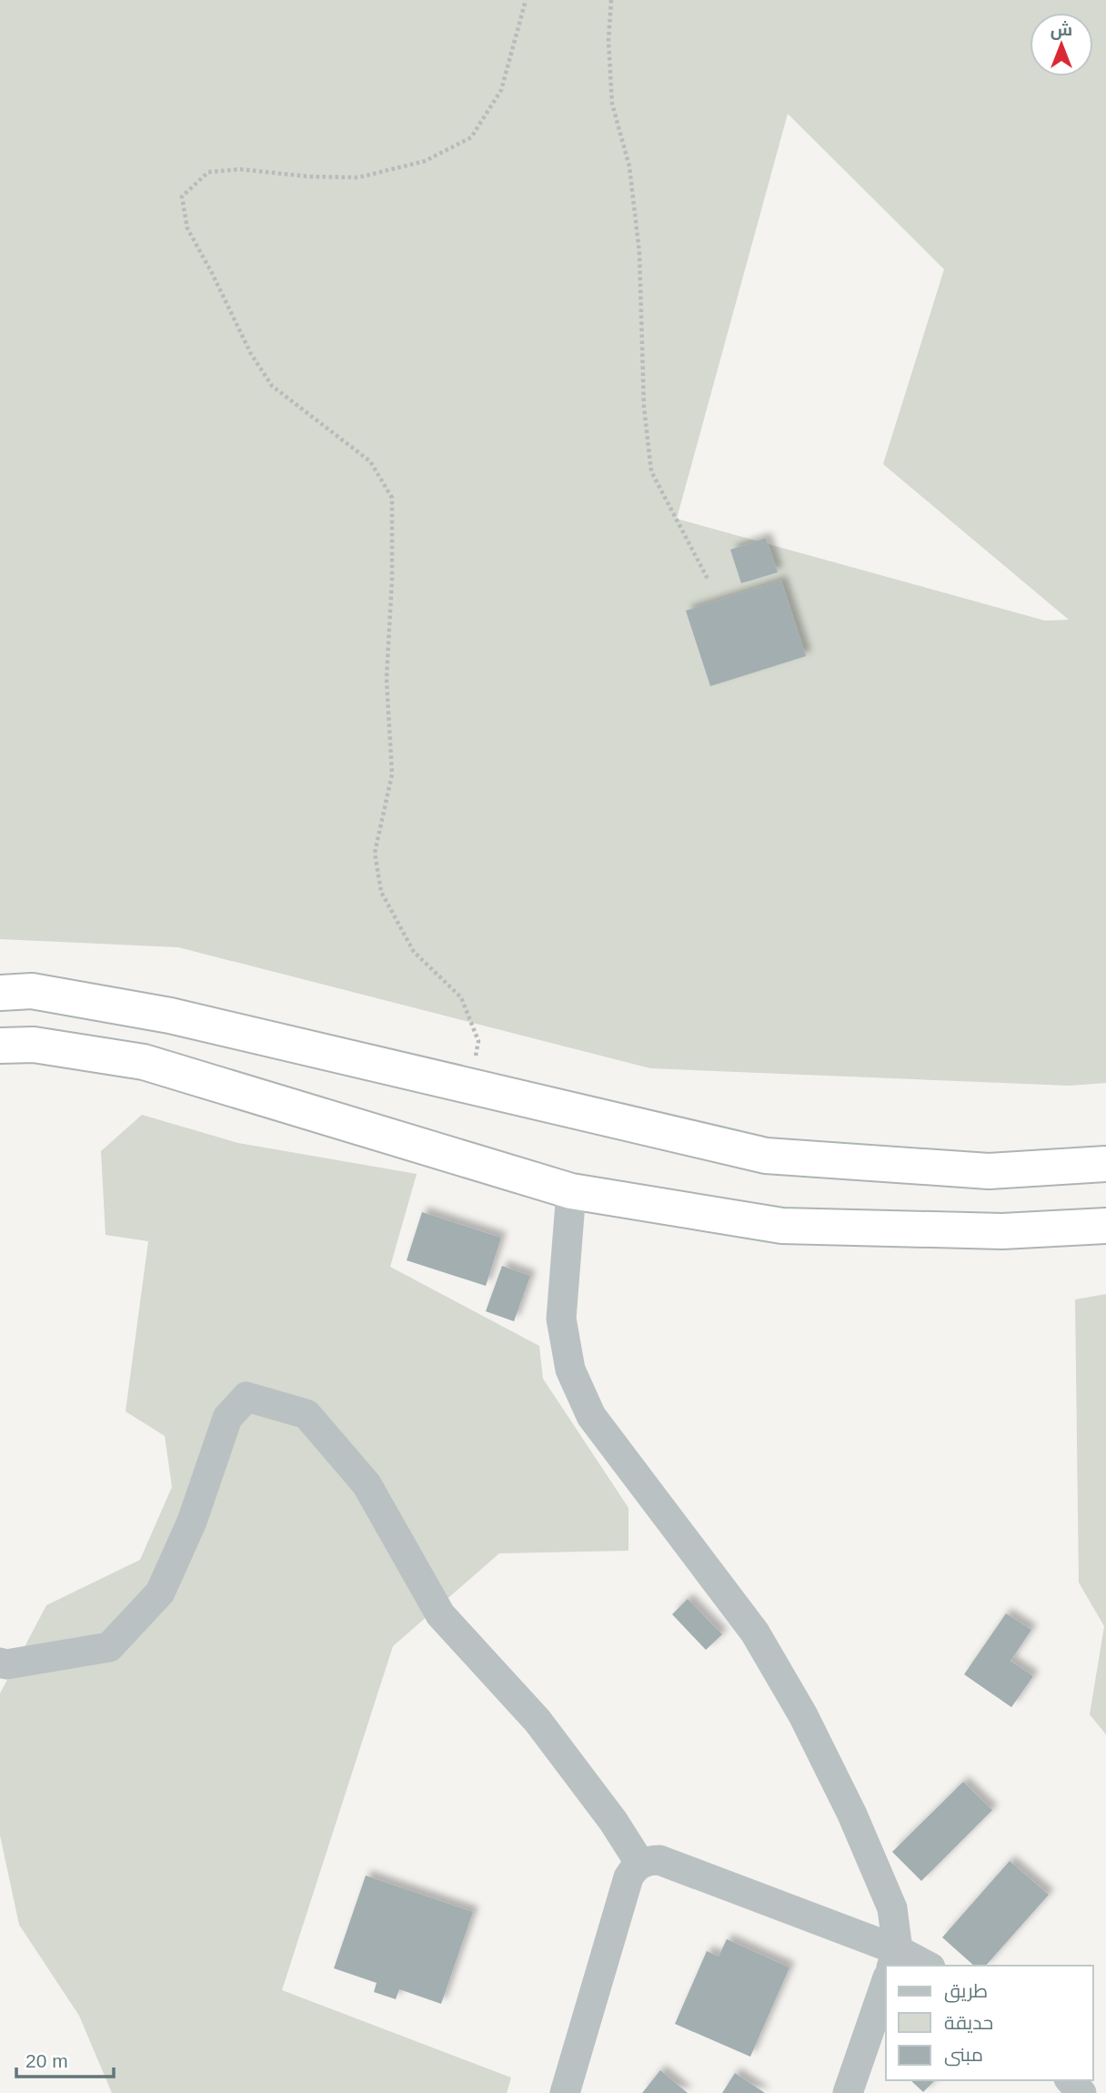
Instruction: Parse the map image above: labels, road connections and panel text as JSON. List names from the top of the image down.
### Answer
{
  "legend": ["طريق", "حديقة", "مبنى"],
  "scale_bar": "20 m",
  "north": "top"
}
